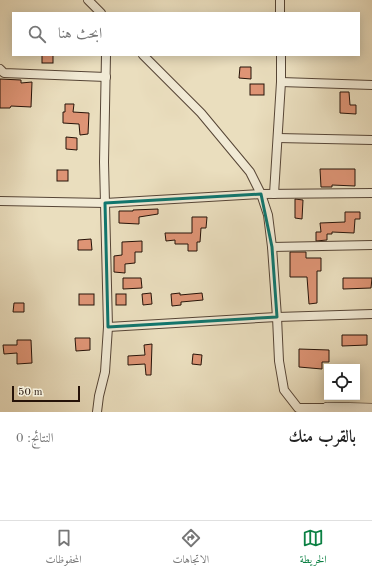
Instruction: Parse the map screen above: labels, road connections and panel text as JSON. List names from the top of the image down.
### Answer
{
  "scale_bar": "50 m",
  "page": {
    "search": "ابحث هنا",
    "scale": "50 m",
    "heading": ["بالقرب منك", "النتائج: 0"],
    "nav": ["الخريطة", "الاتجاهات", "المحفوظات"]
  }
}
